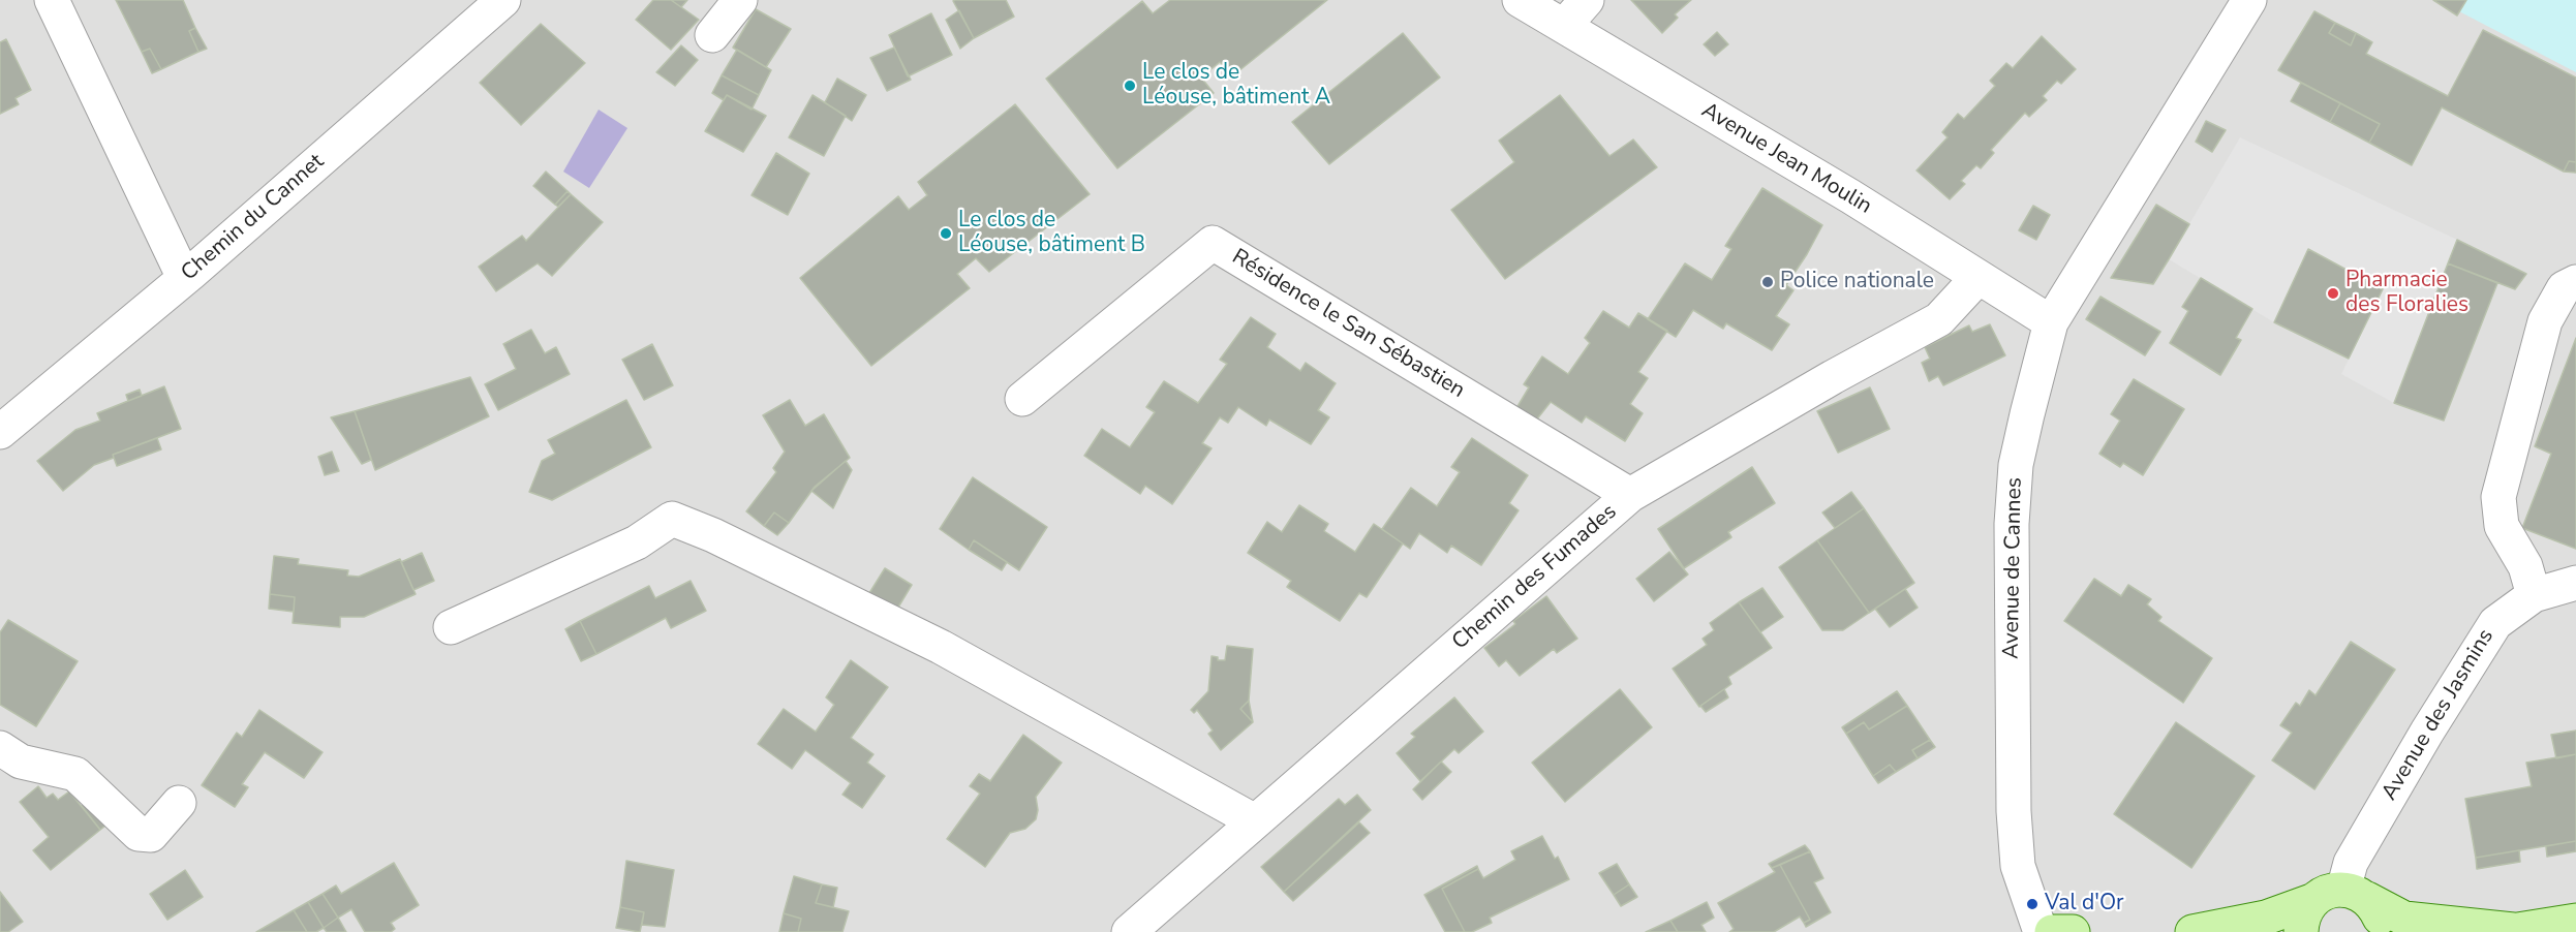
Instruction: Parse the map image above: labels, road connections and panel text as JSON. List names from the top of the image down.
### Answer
{
  "streets": {
    "street": [
      "Avenue Jean Moulin",
      "Chemin du Cannet",
      "Résidence le San Sébastien",
      "Avenue de Cannes",
      "Chemin des Fumades",
      "Avenue des Jasmins"
    ]
  },
  "crossings": [
    ["Avenue Jean Moulin", "Avenue de Cannes"],
    ["Avenue Jean Moulin", "Chemin des Fumades"],
    ["Résidence le San Sébastien", "Chemin des Fumades"]
  ],
  "places": [
    "Le clos de Léouse, bâtiment A",
    "Le clos de Léouse, bâtiment B",
    "Police nationale",
    "Pharmacie des Floralies",
    "Val d'Or"
  ]
}
